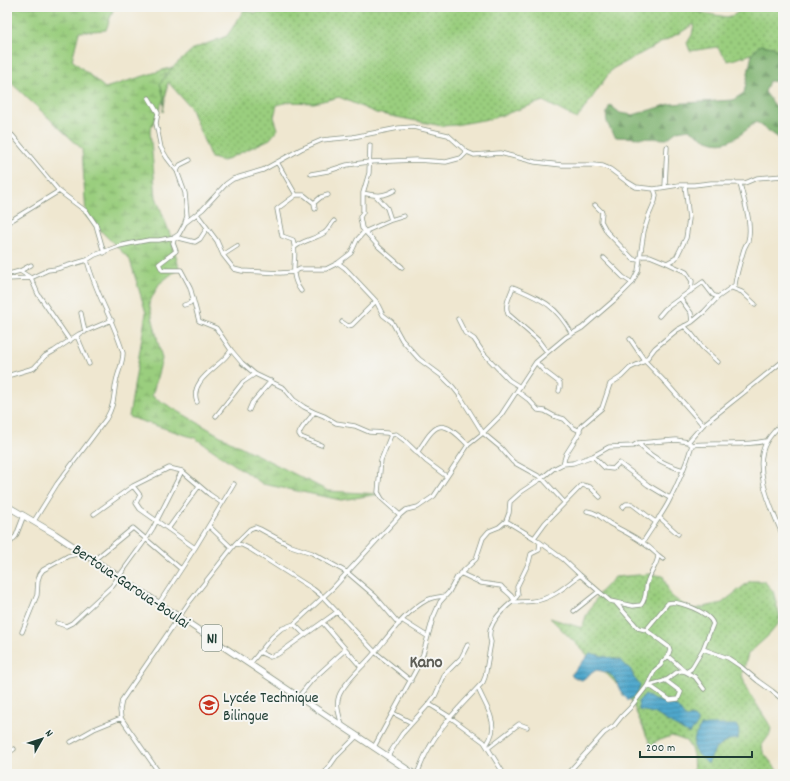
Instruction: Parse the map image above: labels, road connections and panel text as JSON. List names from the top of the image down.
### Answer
{
  "streets": {
    "highway": ["Bertoua-Garoua-Boulai", "N1"]
  },
  "districts": ["Kano"],
  "places": {
    "school or university": ["Lycée Technique Bilingue"]
  },
  "scale_bar": "200 m",
  "north": "top right"
}
